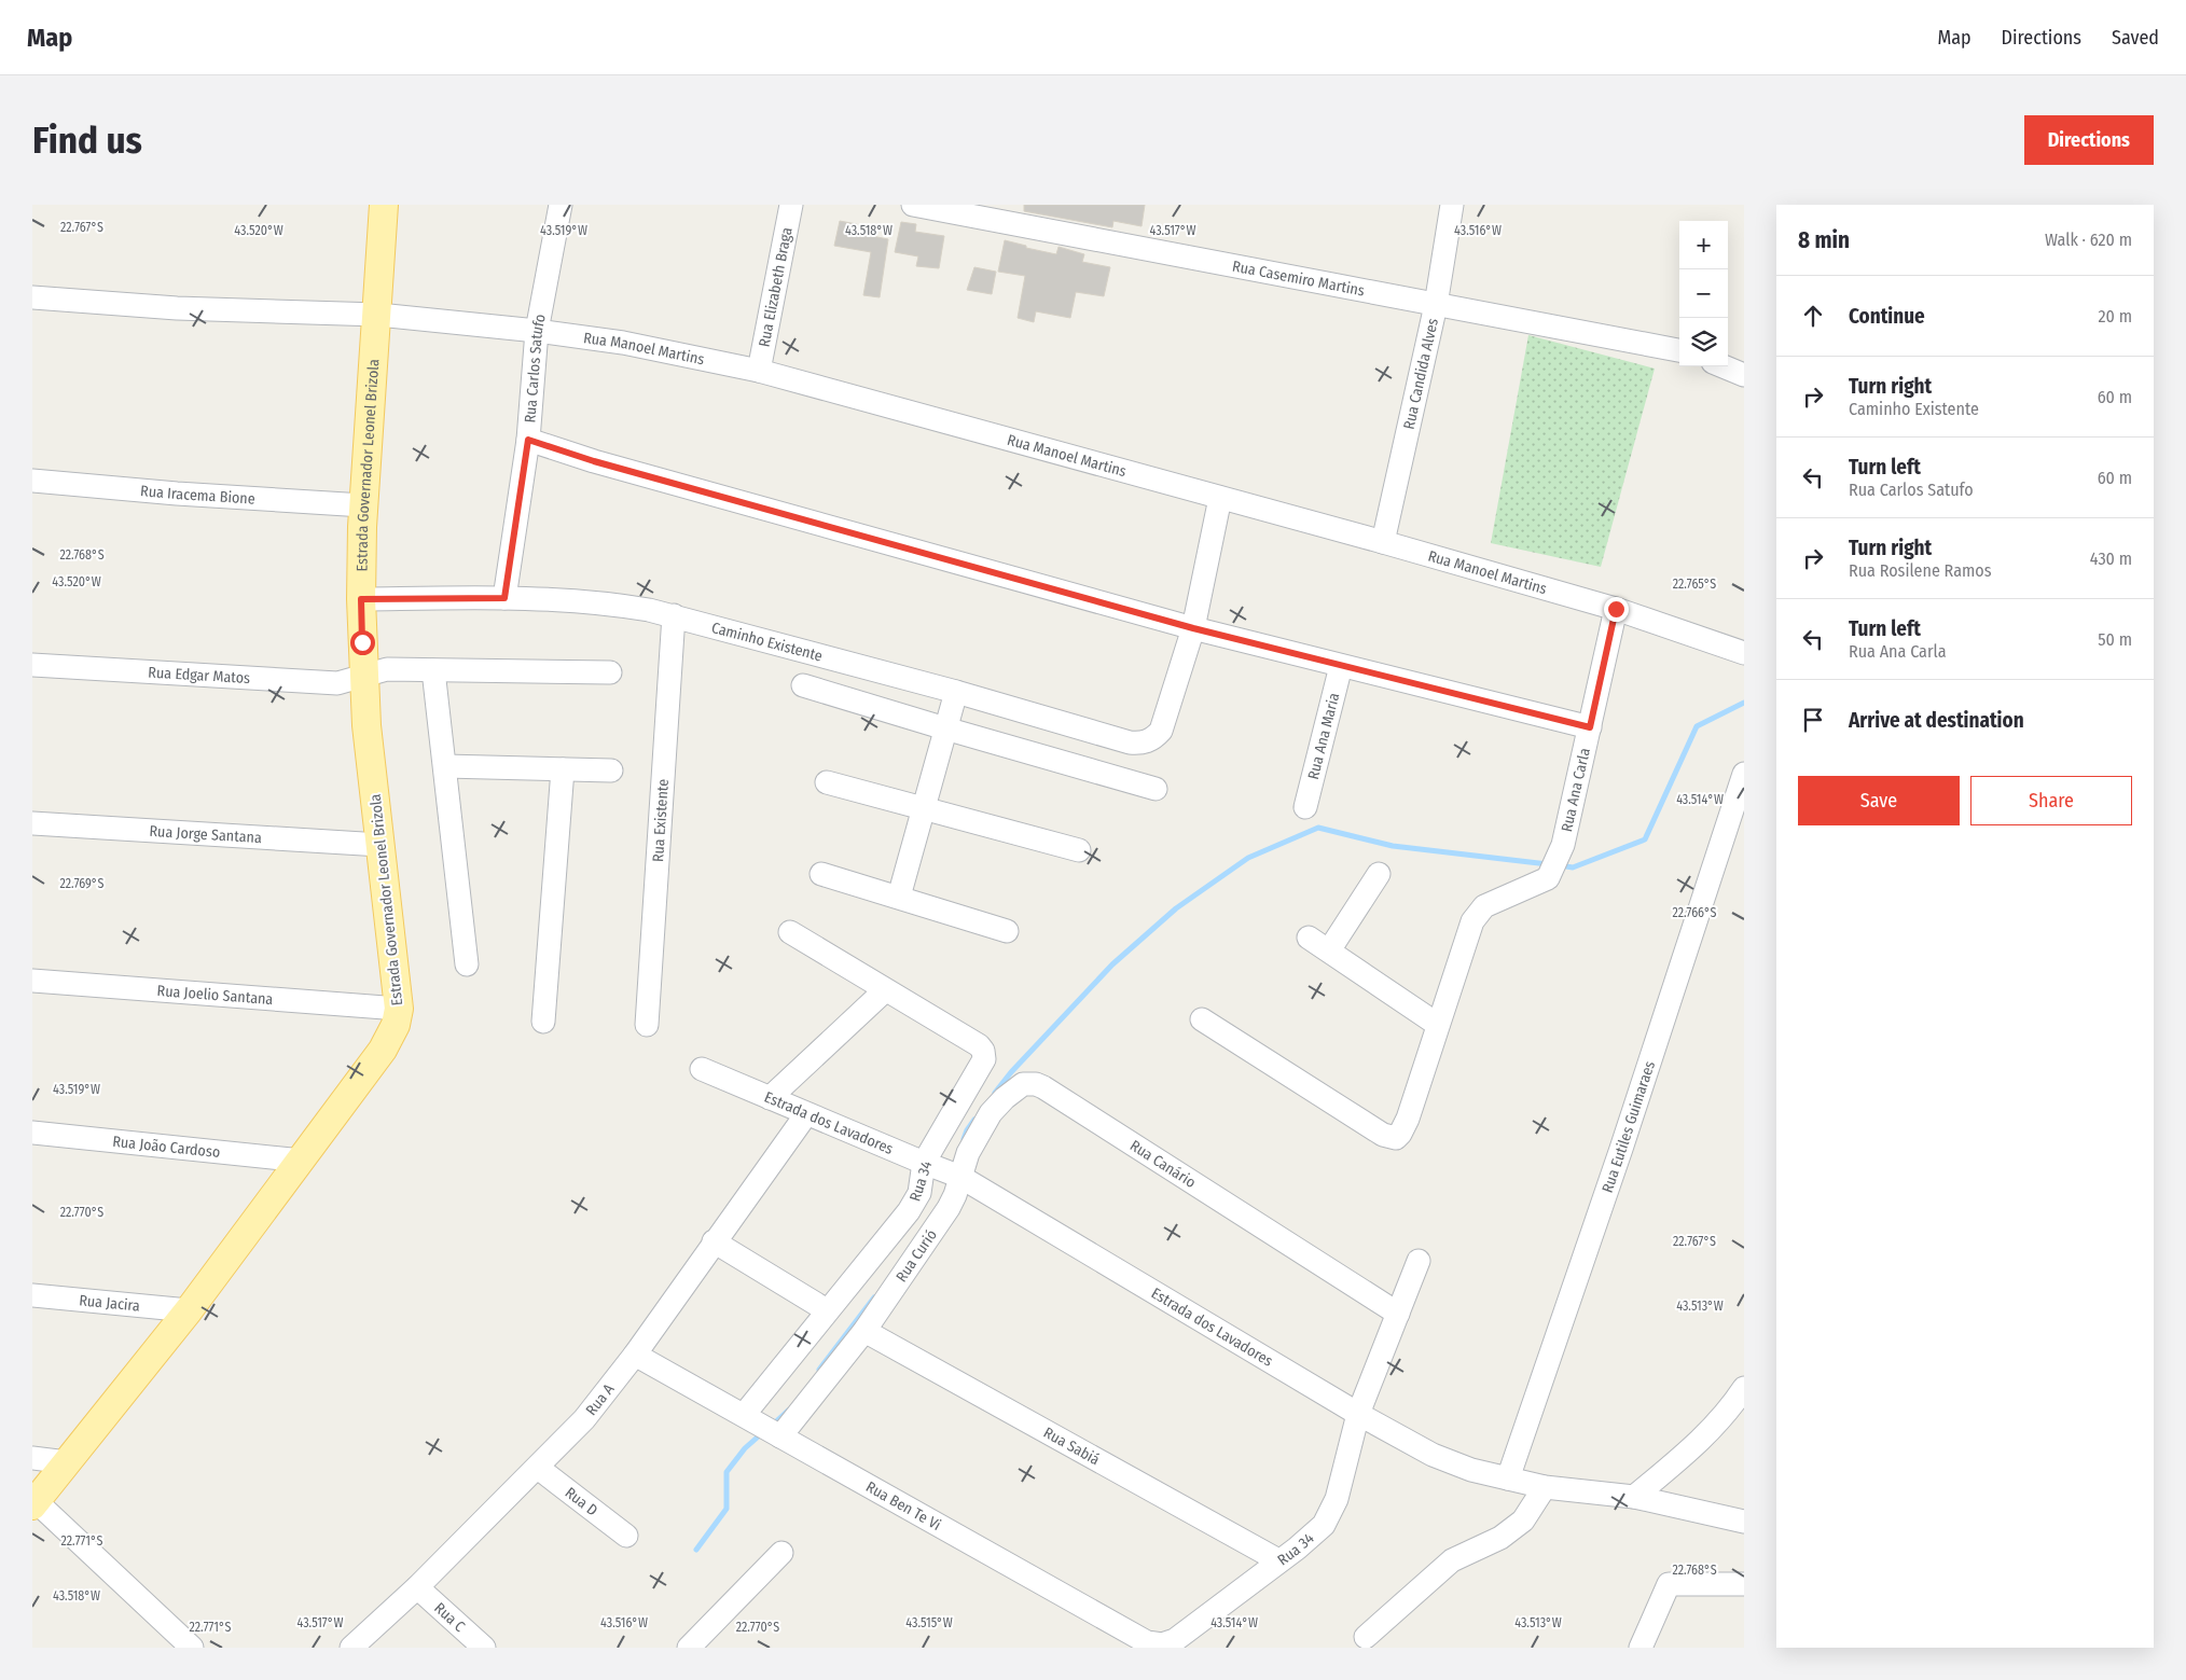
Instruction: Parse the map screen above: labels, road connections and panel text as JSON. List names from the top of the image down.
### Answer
{
  "streets": {
    "main road": ["Estrada Governador Leonel Brizola"],
    "street": [
      "Rua Casemiro Martins",
      "Rua Elizabeth Braga",
      "Rua Manoel Martins",
      "Rua Carlos Satufo",
      "Rua Candida Alves",
      "Rua Iracema Bione",
      "Caminho Existente",
      "Rua Edgar Matos",
      "Rua Ana Maria",
      "Rua Ana Carla",
      "Rua Existente",
      "Rua Jorge Santana",
      "Rua Joelio Santana",
      "Estrada dos Lavadores",
      "Rua Eutiles Guimaraes",
      "Rua João Cardoso",
      "Rua Canário",
      "Rua 34",
      "Rua Curió",
      "Rua Jacira",
      "Rua A",
      "Rua Sabiá",
      "Rua D",
      "Rua Ben Te Vi",
      "Rua C"
    ]
  },
  "crossings": [
    ["Rua Casemiro Martins", "Rua Candida Alves"],
    ["Rua Elizabeth Braga", "Rua Manoel Martins"],
    ["Rua Manoel Martins", "Rua Carlos Satufo"],
    ["Rua Manoel Martins", "Rua Candida Alves"],
    ["Rua Manoel Martins", "Estrada Governador Leonel Brizola"],
    ["Rua Manoel Martins", "Rua Ana Carla"],
    ["Rua Carlos Satufo", "Caminho Existente"],
    ["Estrada Governador Leonel Brizola", "Rua Iracema Bione"],
    ["Estrada Governador Leonel Brizola", "Caminho Existente"],
    ["Estrada Governador Leonel Brizola", "Rua Edgar Matos"],
    ["Estrada Governador Leonel Brizola", "Rua Jorge Santana"],
    ["Estrada Governador Leonel Brizola", "Rua Joelio Santana"],
    ["Estrada Governador Leonel Brizola", "Rua João Cardoso"],
    ["Estrada Governador Leonel Brizola", "Rua Jacira"],
    ["Caminho Existente", "Rua Existente"],
    ["Estrada dos Lavadores", "Rua Eutiles Guimaraes"],
    ["Estrada dos Lavadores", "Rua Canário"],
    ["Estrada dos Lavadores", "Rua 34"],
    ["Estrada dos Lavadores", "Rua Curió"],
    ["Estrada dos Lavadores", "Rua A"],
    ["Rua Canário", "Rua 34"],
    ["Rua Canário", "Rua Curió"],
    ["Rua 34", "Rua Curió"],
    ["Rua 34", "Rua Sabiá"],
    ["Rua 34", "Rua Ben Te Vi"],
    ["Rua Curió", "Rua Sabiá"],
    ["Rua A", "Rua D"],
    ["Rua A", "Rua Ben Te Vi"],
    ["Rua A", "Rua C"]
  ],
  "page": {
    "header": "Map",
    "nav": ["Map", "Directions", "Saved"],
    "buttons": [
      "Directions",
      ["Save", "Share"]
    ],
    "title": "Find us",
    "heading": ["8 min", "Walk · 620 m"],
    "map_buttons": ["+", "−"],
    "list": [
      ["Continue", "20 m"],
      ["Turn right", "Caminho Existente", "60 m"],
      ["Turn left", "Rua Carlos Satufo", "60 m"],
      ["Turn right", "Rua Rosilene Ramos", "430 m"],
      ["Turn left", "Rua Ana Carla", "50 m"],
      "Arrive at destination"
    ]
  },
  "coordinates": [
    "22.767°S",
    "43.520°W",
    "43.519°W",
    "43.518°W",
    "43.517°W",
    "43.516°W",
    "22.768°S",
    "22.765°S",
    "43.514°W",
    "22.769°S",
    "22.766°S",
    "22.770°S",
    "43.513°W",
    "22.771°S",
    "43.515°W"
  ]
}
